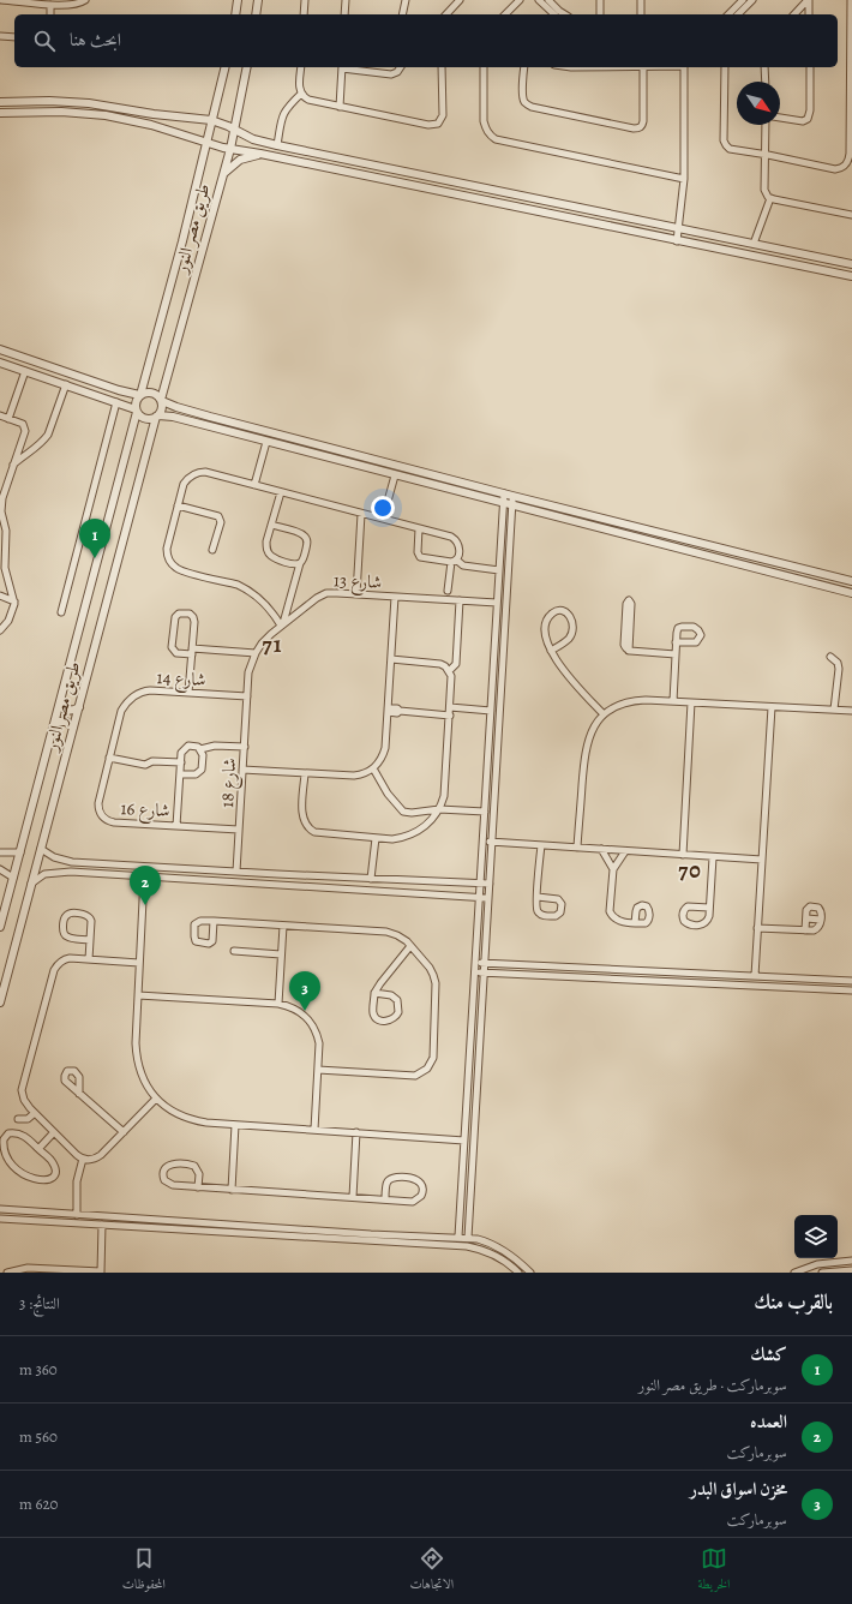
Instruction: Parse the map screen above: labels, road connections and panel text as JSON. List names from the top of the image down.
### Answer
{
  "streets": {
    "street": [
      "طريق مصر النور",
      "شارع 13",
      "شارع 14",
      "شارع 18",
      "شارع 16"
    ]
  },
  "crossings": [
    ["شارع 13", "شارع 14"],
    ["شارع 13", "شارع 18"],
    ["شارع 14", "شارع 18"],
    ["شارع 14", "شارع 16"],
    ["شارع 18", "شارع 16"]
  ],
  "districts": ["71", "70"],
  "north": "bottom right",
  "page": {
    "search": "ابحث هنا",
    "pins": ["1", "2", "3"],
    "heading": ["بالقرب منك", "النتائج: 3"],
    "list": [
      {
        "mark": "1",
        "name": "كشك",
        "note": "سوبرماركت · طريق مصر النور",
        "value": "360 m"
      },
      {
        "mark": "2",
        "name": "العمده",
        "note": "سوبرماركت",
        "value": "560 m"
      },
      {
        "mark": "3",
        "name": "مخزن اسواق البدر",
        "note": "سوبرماركت",
        "value": "620 m"
      }
    ],
    "nav": ["الخريطة", "الاتجاهات", "المحفوظات"]
  }
}
